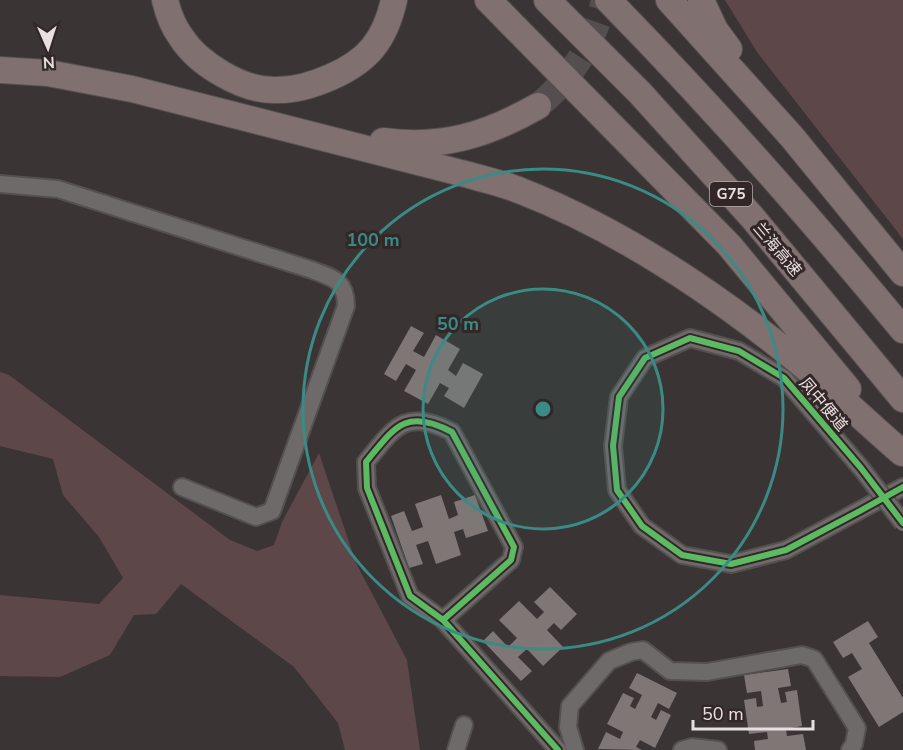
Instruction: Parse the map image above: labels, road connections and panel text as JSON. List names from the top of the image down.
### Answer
{
  "streets": {
    "highway": ["G75", "兰海高速"],
    "street": ["凤中便道"]
  },
  "scale_bar": "50 m",
  "north": "bottom",
  "rings": ["100 m", "50 m"]
}
